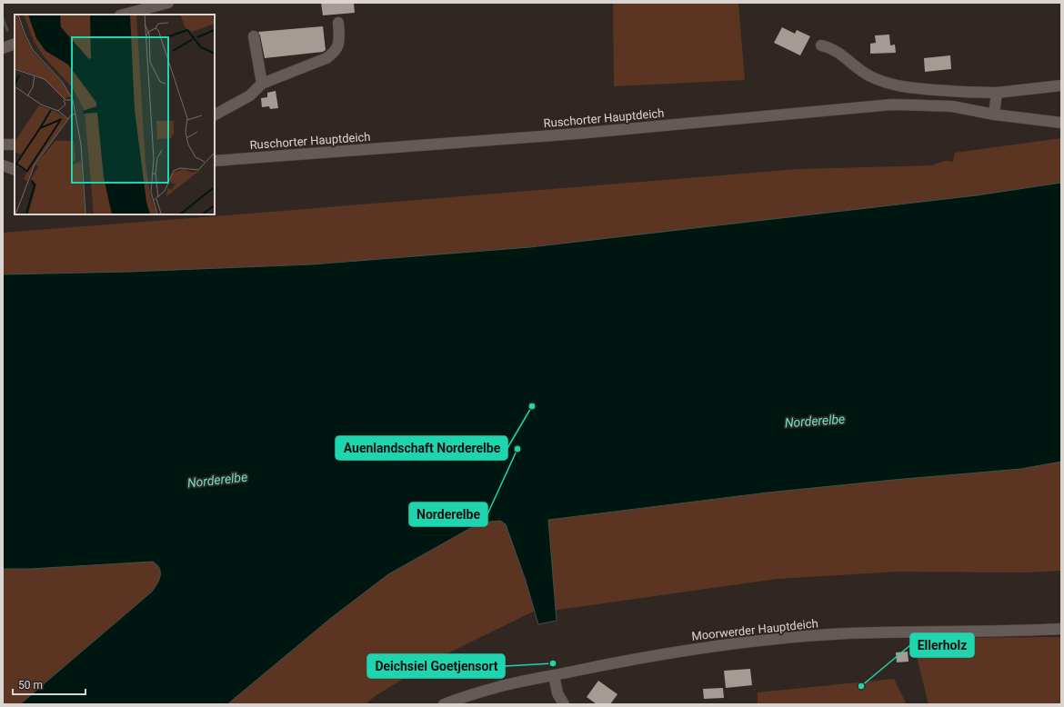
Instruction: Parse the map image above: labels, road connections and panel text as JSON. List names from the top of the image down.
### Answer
{
  "streets": {
    "street": ["Ruschorter Hauptdeich", "Moorwerder Hauptdeich"]
  },
  "water": ["Norderelbe"],
  "places": [
    "Auenlandschaft Norderelbe",
    "Norderelbe",
    "Deichsiel Goetjensort",
    "Ellerholz"
  ],
  "scale_bar": "50 m"
}
